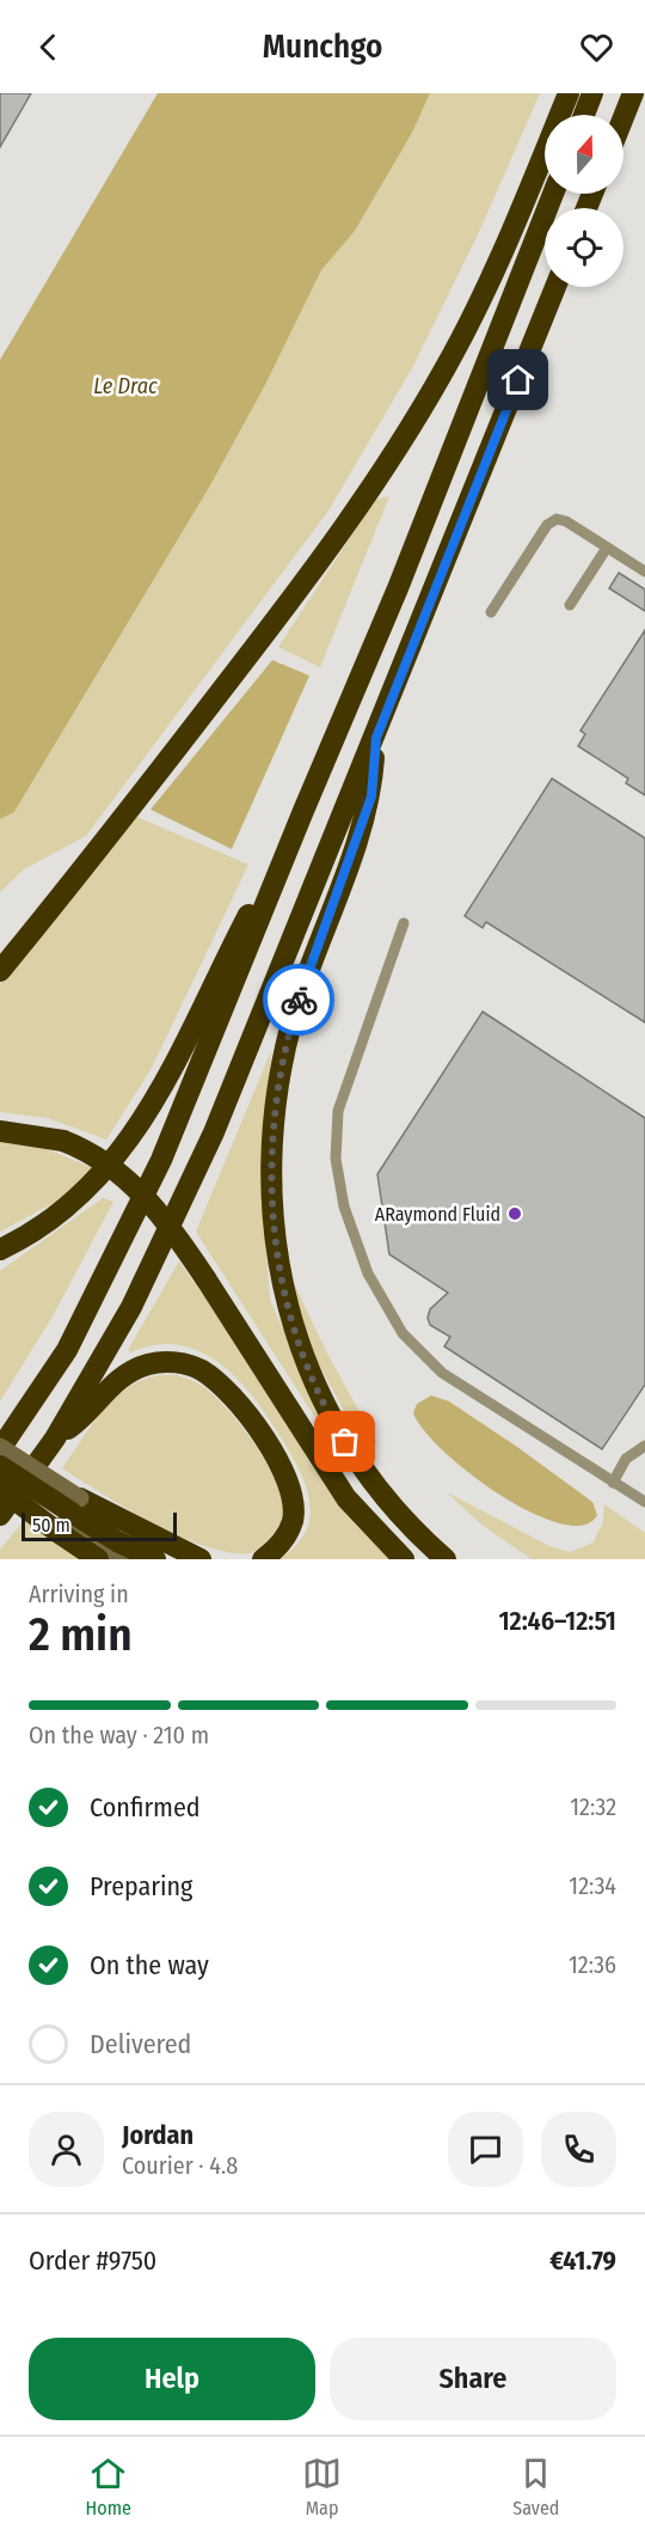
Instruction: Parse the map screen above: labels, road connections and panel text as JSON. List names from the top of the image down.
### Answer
{
  "water": ["Le Drac"],
  "places": ["ARaymond Fluid"],
  "scale_bar": "50 m",
  "north": "top",
  "page": {
    "header": "Munchgo",
    "scale": "50 m",
    "heading": ["2 min", "Arriving in", "12:46–12:51"],
    "panel": [
      "Jordan",
      "Courier · 4.8",
      "Order #9750",
      "€41.79"
    ],
    "bar": "On the way · 210 m",
    "list": [
      ["Confirmed", "12:32"],
      ["Preparing", "12:34"],
      ["On the way", "12:36"],
      "Delivered"
    ],
    "buttons": ["Help", "Share"],
    "tabs": ["Home", "Map", "Saved"]
  }
}
